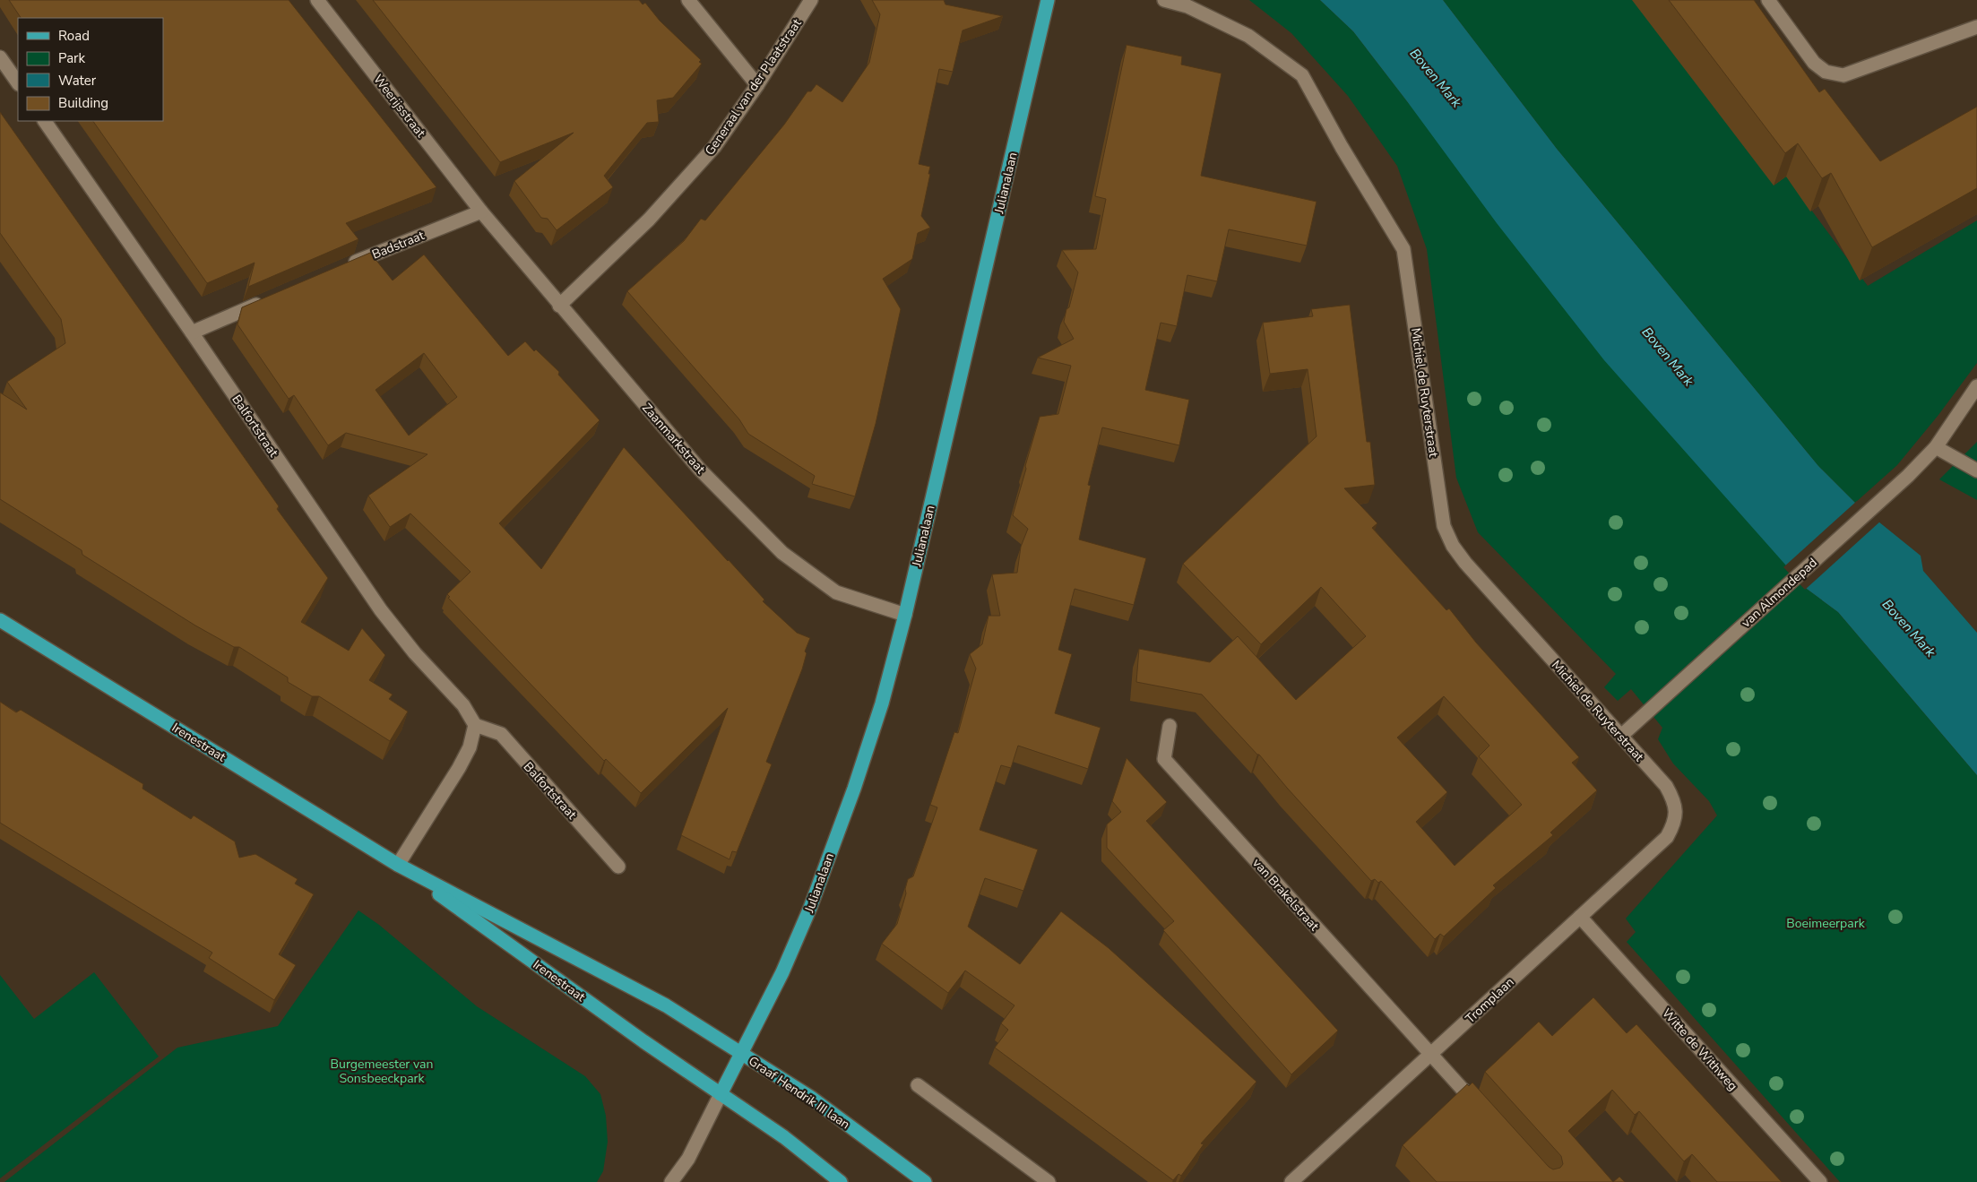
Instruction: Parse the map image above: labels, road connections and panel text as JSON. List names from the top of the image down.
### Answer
{
  "streets": {
    "main road": ["Julianalaan", "Irenestraat", "Graaf Hendrik III laan"],
    "street": [
      "Generaal van der Plaatstraat",
      "Weerijsstraat",
      "Badstraat",
      "Michiel de Ruyterstraat",
      "Balfortstraat",
      "Zaanmarkstraat",
      "van Almondepad",
      "van Brakelstraat",
      "Tromplaan",
      "Witte de Withweg"
    ]
  },
  "crossings": [
    ["Generaal van der Plaatstraat", "Zaanmarkstraat"],
    ["Weerijsstraat", "Badstraat"],
    ["Weerijsstraat", "Zaanmarkstraat"],
    ["Julianalaan", "Zaanmarkstraat"],
    ["Julianalaan", "Irenestraat"],
    ["Julianalaan", "Graaf Hendrik III laan"],
    ["Badstraat", "Zaanmarkstraat"],
    ["Michiel de Ruyterstraat", "van Almondepad"],
    ["Michiel de Ruyterstraat", "Tromplaan"],
    ["Irenestraat", "Graaf Hendrik III laan"],
    ["van Brakelstraat", "Tromplaan"],
    ["Tromplaan", "Witte de Withweg"]
  ],
  "water": ["Boven Mark"],
  "parks": ["Boeimeerpark", "Burgemeester van Sonsbeeckpark"],
  "legend": [
    "Road",
    "Park",
    "Water",
    "Building"
  ]
}
